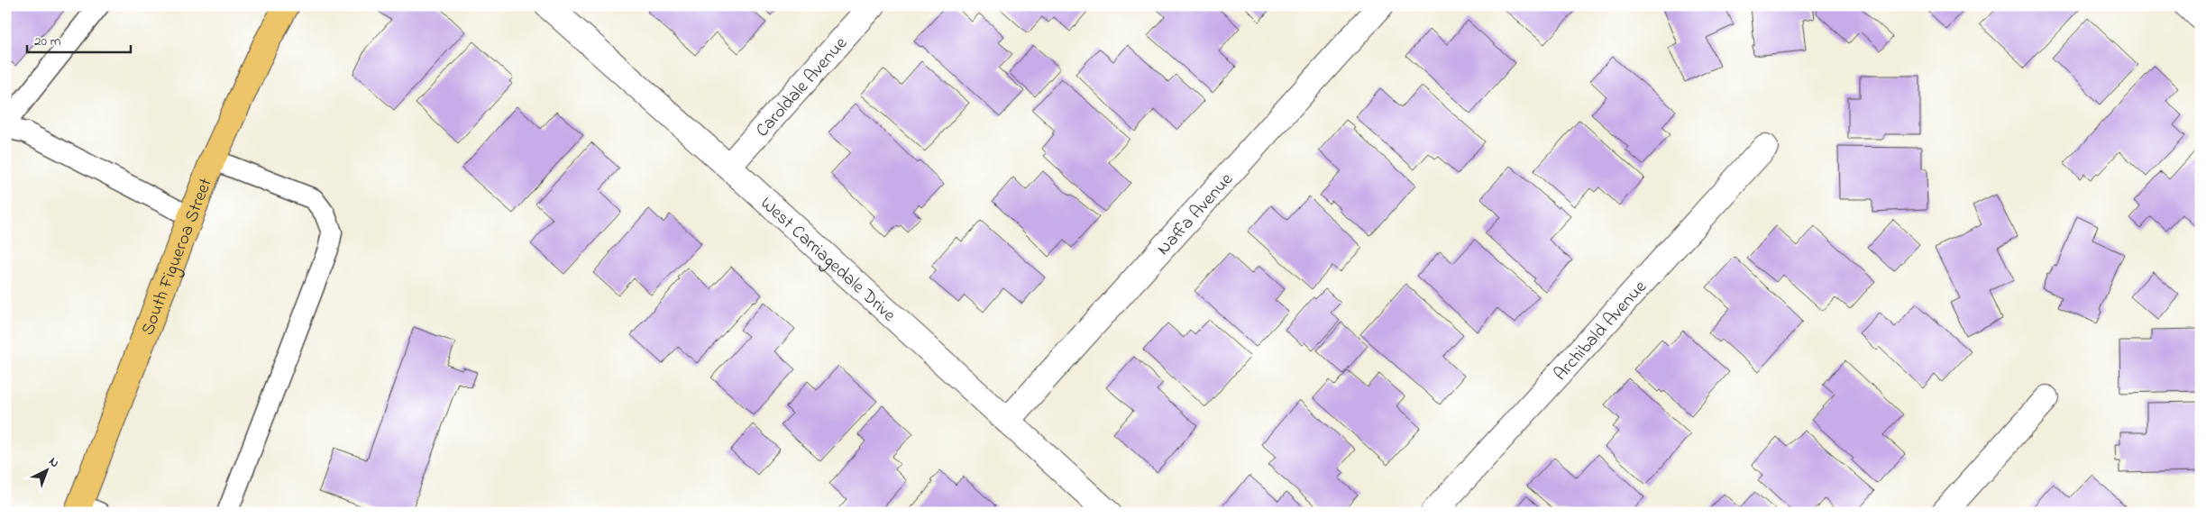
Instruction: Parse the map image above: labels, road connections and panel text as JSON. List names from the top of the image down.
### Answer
{
  "streets": {
    "main road": ["South Figueroa Street"],
    "street": [
      "Caroldale Avenue",
      "Naffa Avenue",
      "West Carriagedale Drive",
      "Archibald Avenue"
    ]
  },
  "crossings": [
    ["Caroldale Avenue", "West Carriagedale Drive"],
    ["Naffa Avenue", "West Carriagedale Drive"]
  ],
  "scale_bar": "20 m",
  "north": "top right"
}
